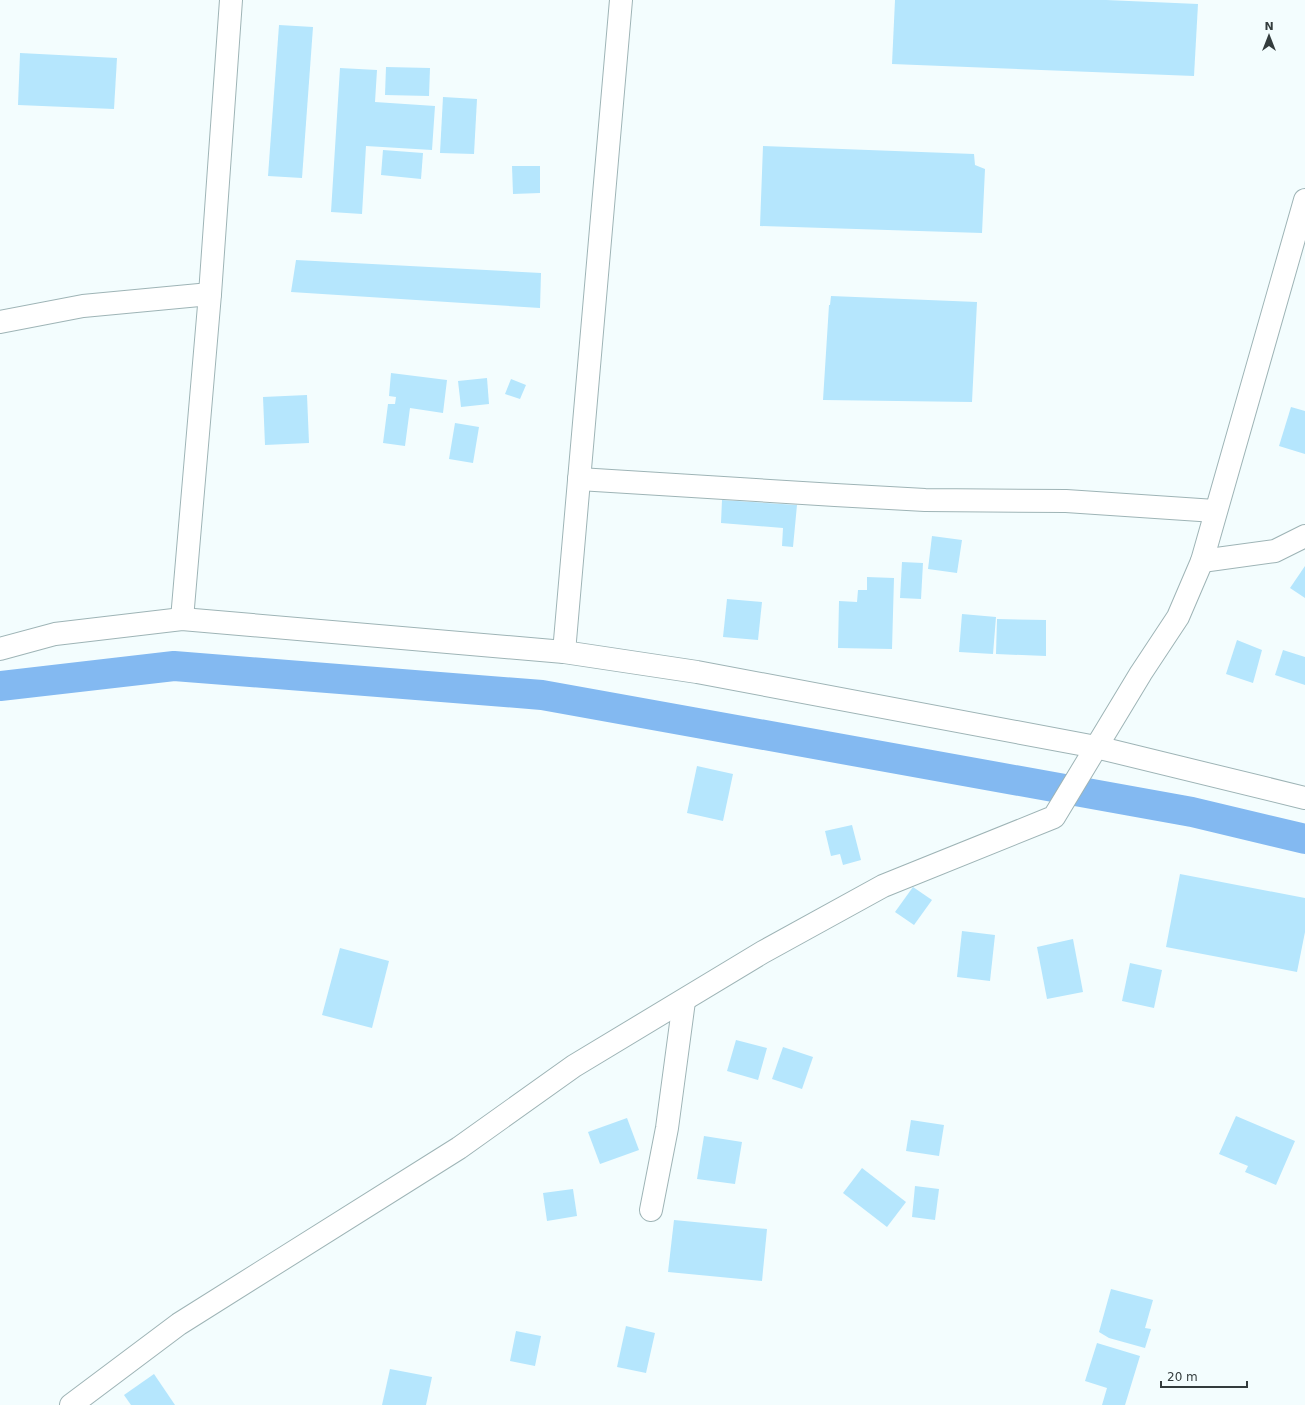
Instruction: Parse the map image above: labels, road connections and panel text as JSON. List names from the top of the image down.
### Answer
{
  "scale_bar": "20 m",
  "north": "top"
}
